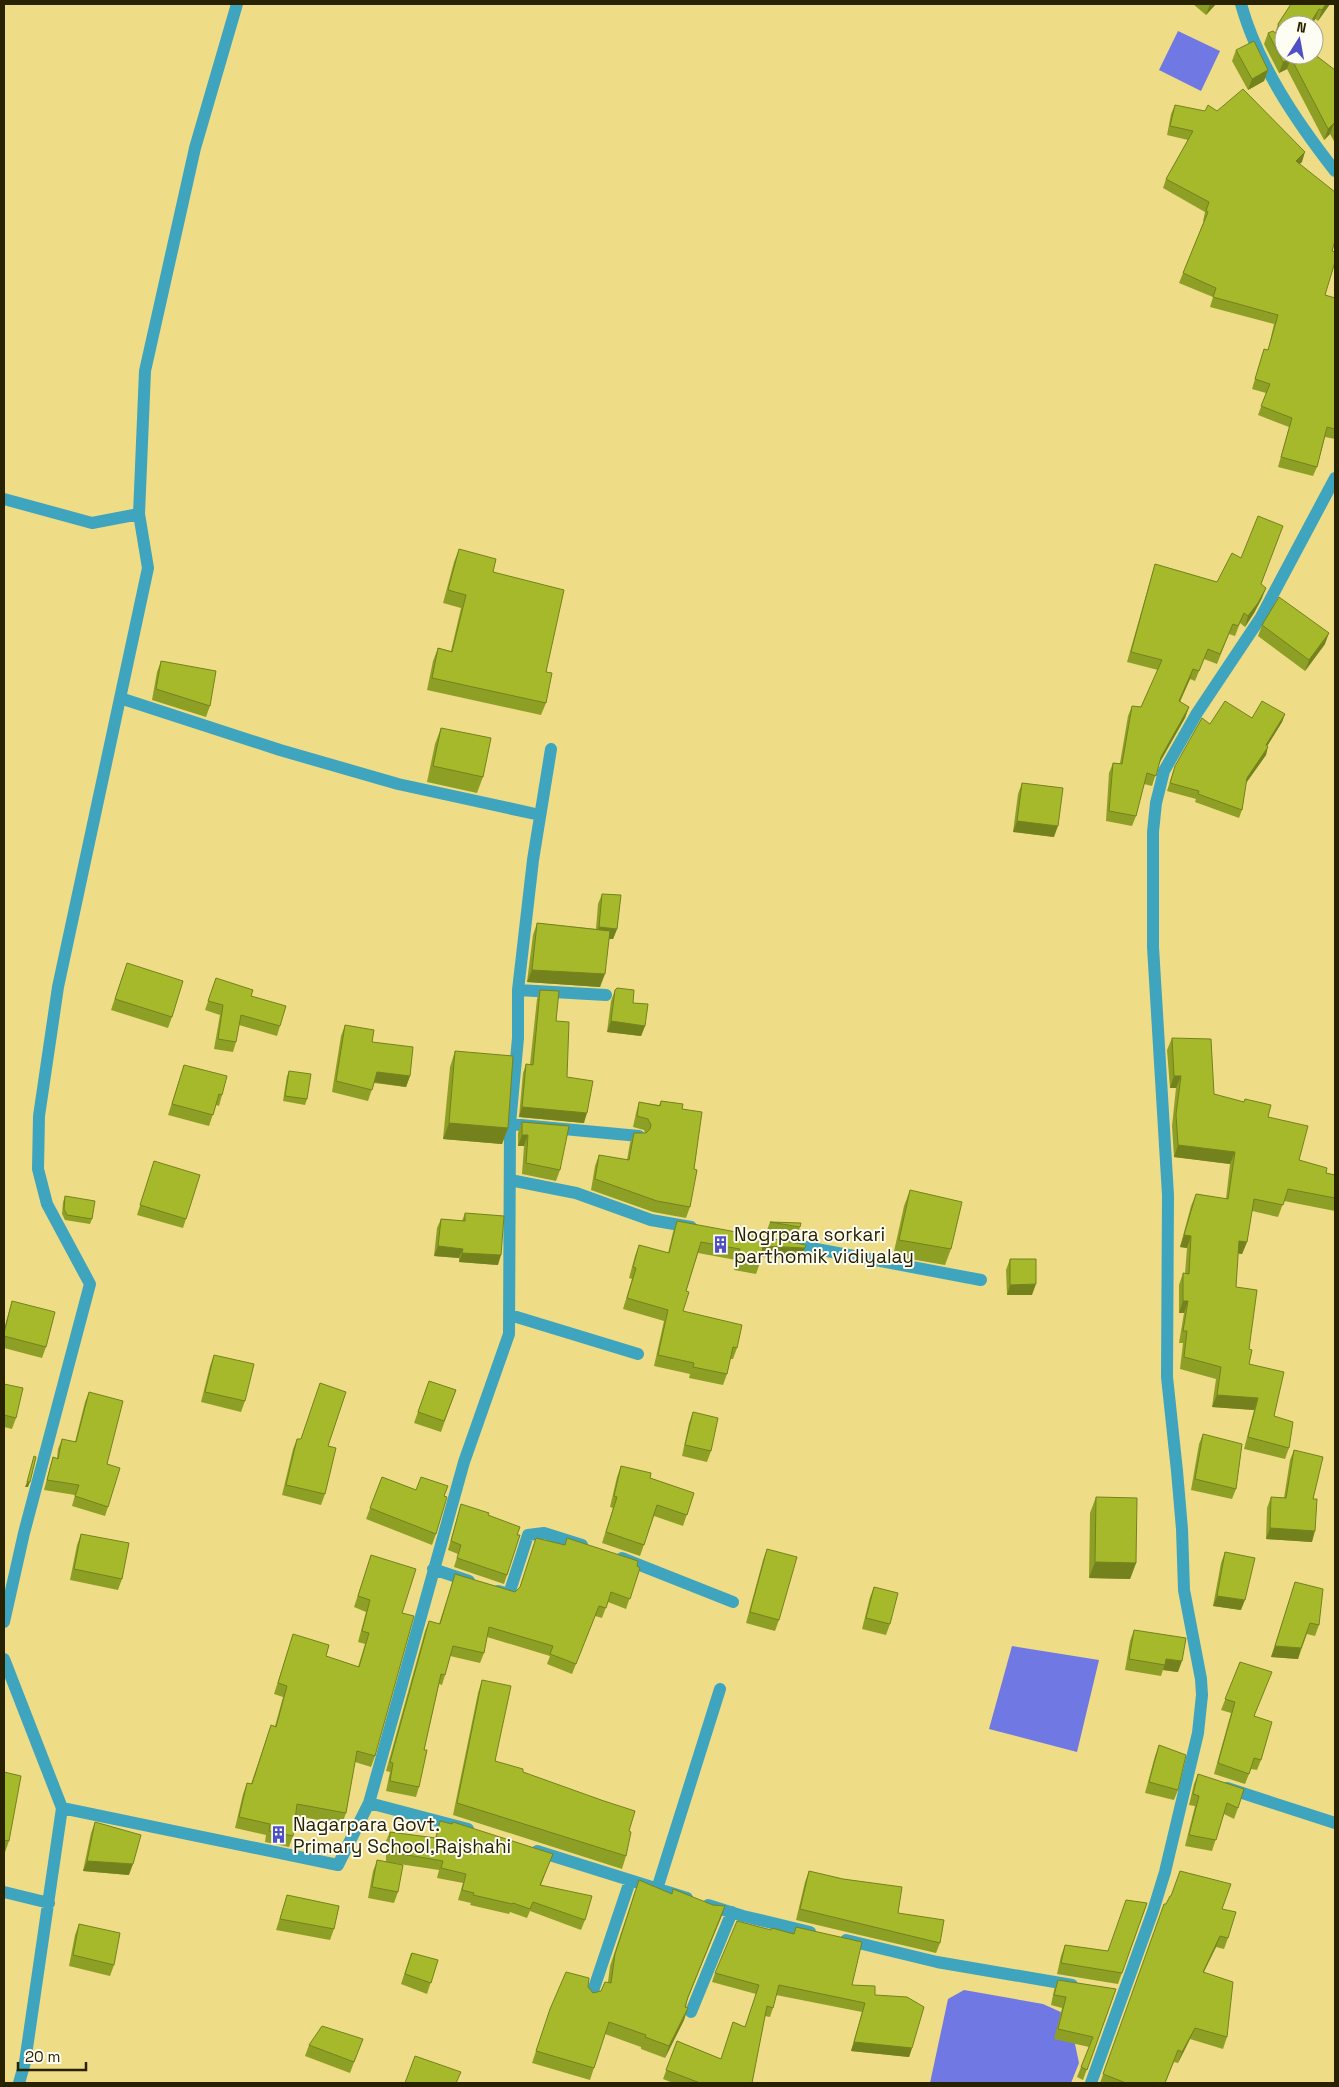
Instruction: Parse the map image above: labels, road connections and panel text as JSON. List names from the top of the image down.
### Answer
{
  "places": {
    "building": ["Nogrpara sorkari parthomik vidiyalay", "Nagarpara Govt. Primary School,Rajshahi"]
  },
  "scale_bar": "20 m",
  "north": "top"
}
